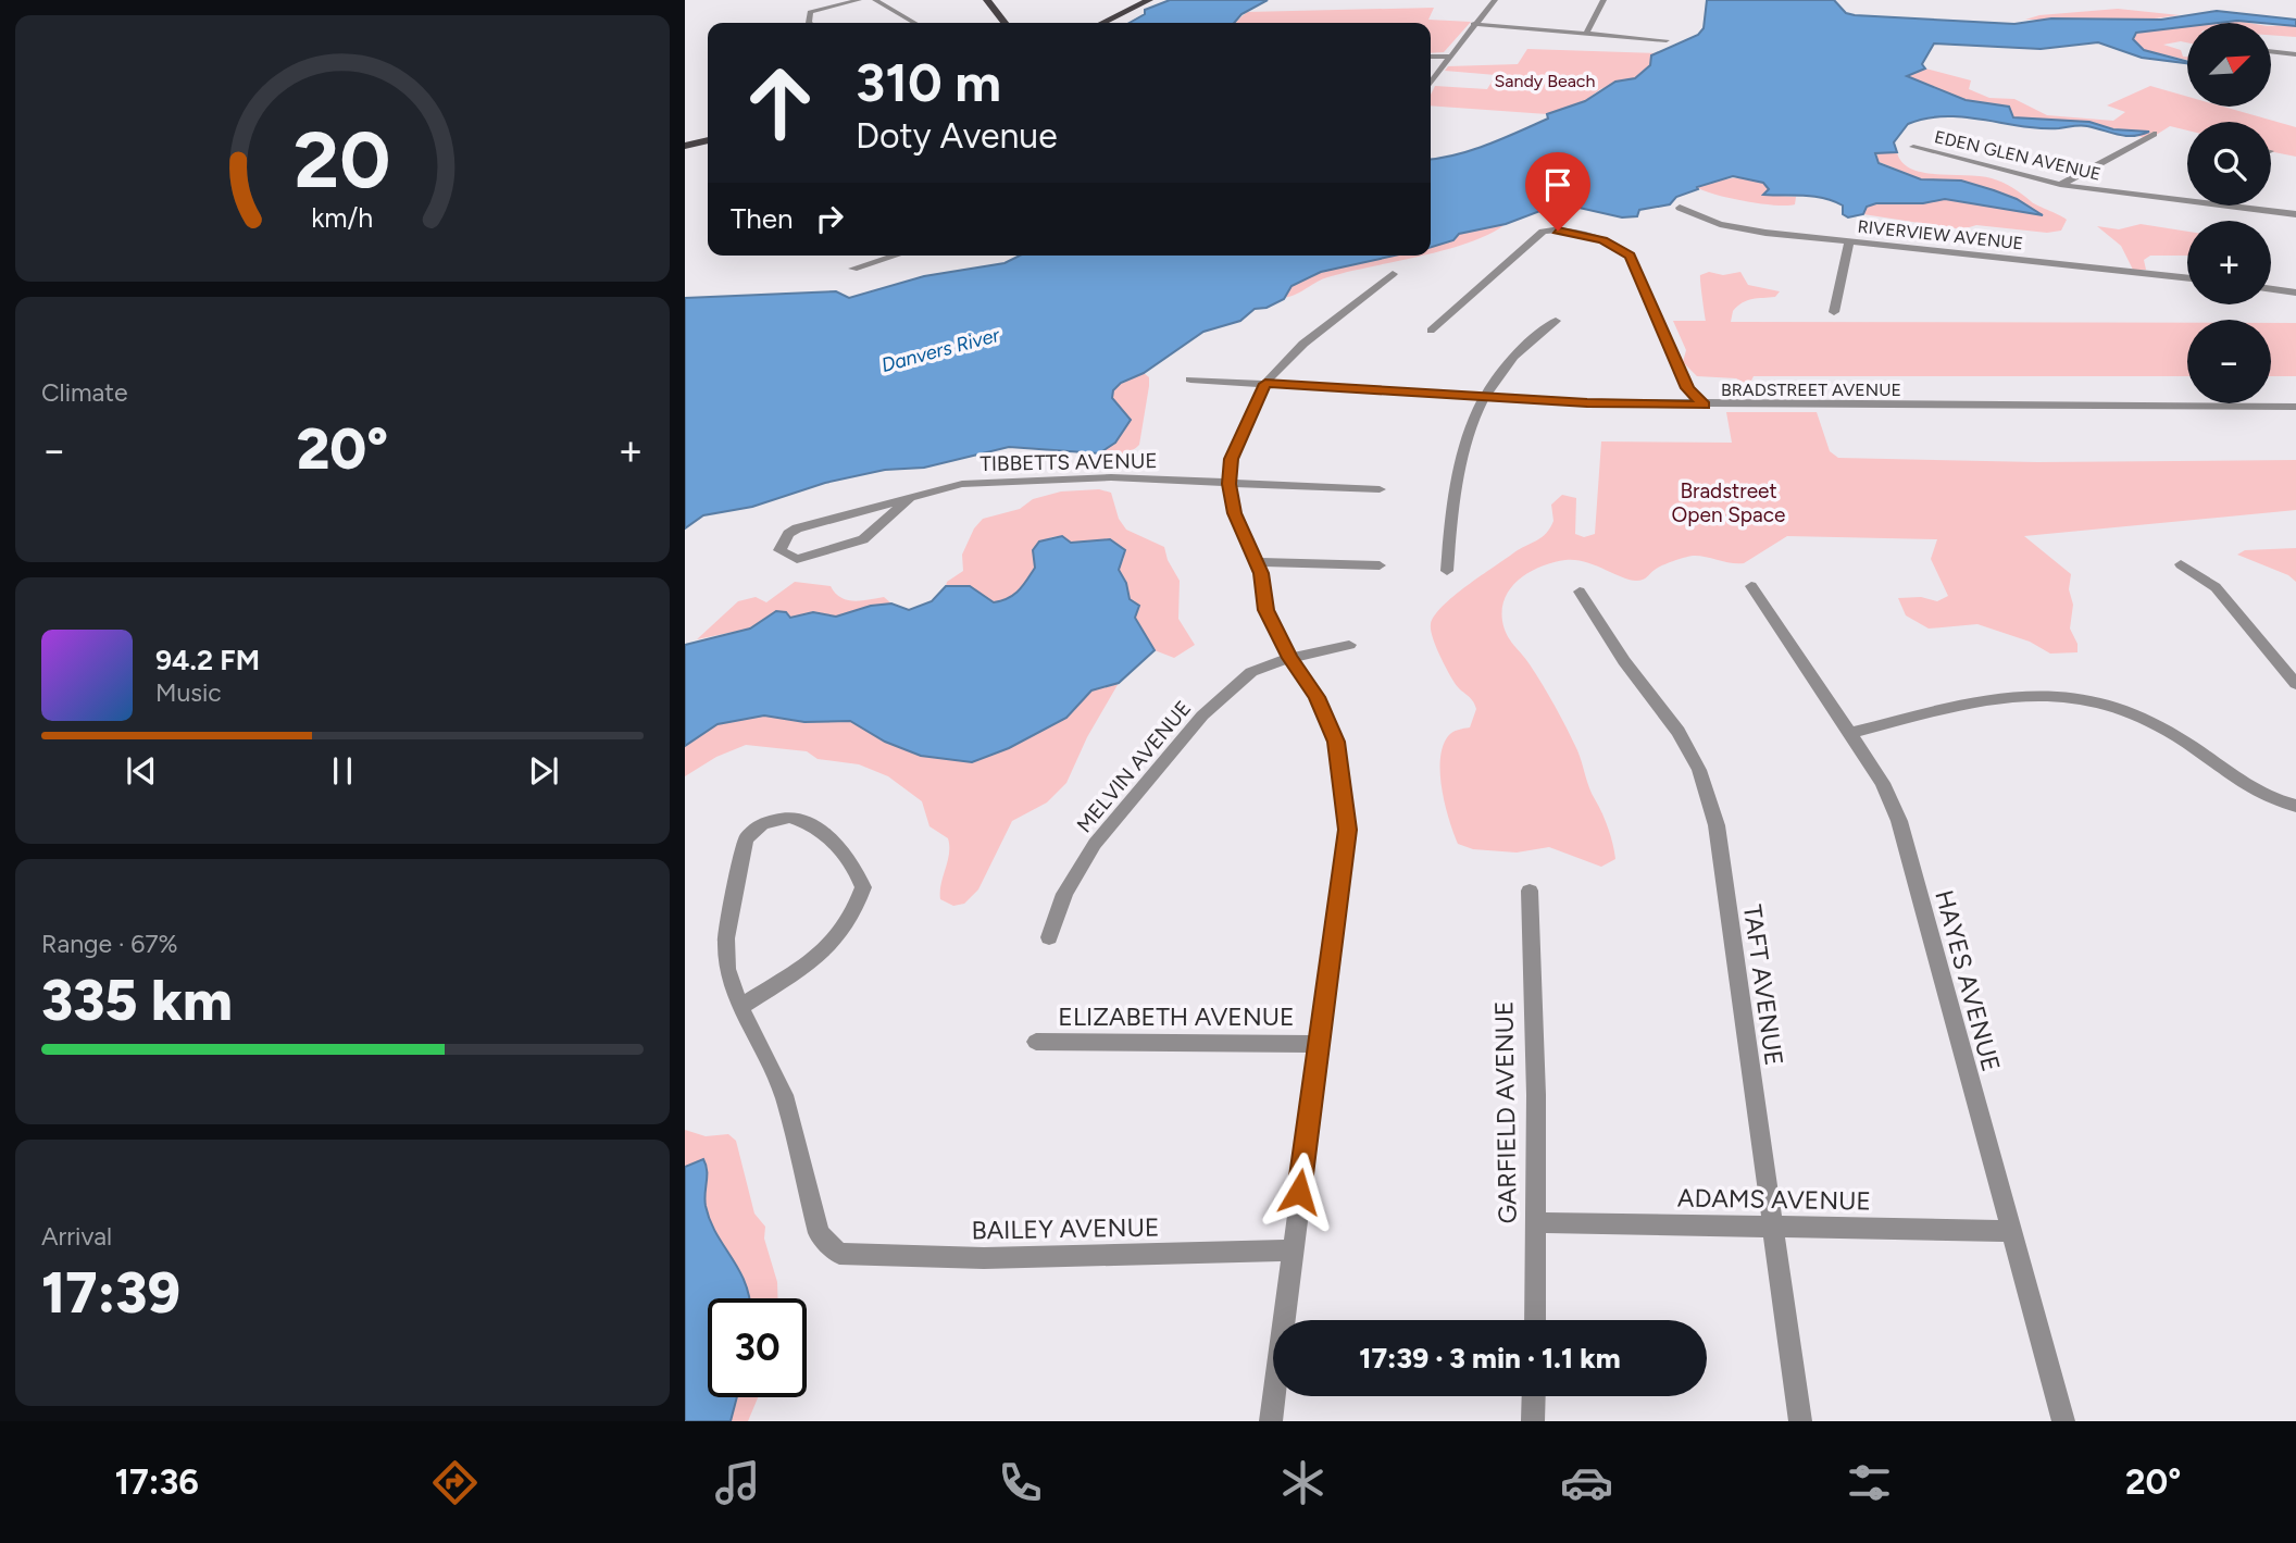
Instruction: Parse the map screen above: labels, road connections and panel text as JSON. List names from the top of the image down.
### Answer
{
  "streets": {
    "street": [
      "EDEN GLEN AVENUE",
      "RIVERVIEW AVENUE",
      "BRADSTREET AVENUE",
      "TIBBETTS AVENUE",
      "MELVIN AVENUE",
      "HAYES AVENUE",
      "TAFT AVENUE",
      "ELIZABETH AVENUE",
      "GARFIELD AVENUE",
      "ADAMS AVENUE",
      "BAILEY AVENUE"
    ]
  },
  "crossings": [
    ["HAYES AVENUE", "ADAMS AVENUE"],
    ["TAFT AVENUE", "ADAMS AVENUE"],
    ["GARFIELD AVENUE", "ADAMS AVENUE"]
  ],
  "water": ["Danvers River"],
  "parks": ["Sandy Beach", "Bradstreet Open Space"],
  "north": "top right",
  "page": {
    "map_buttons": ["+", "−"],
    "turn": ["310 m", "Doty Avenue"],
    "then": "Then",
    "tile": [
      "Climate",
      ["Range · 67%", "335 km"],
      ["Arrival", "17:39"]
    ],
    "heat": ["−", "20°", "+"],
    "song": ["94.2 FM", "Music"],
    "limit": "30",
    "trip": "17:39 · 3 min · 1.1 km",
    "tabs": ["17:36", "20°"],
    "gauge": ["20", "km/h"]
  }
}
